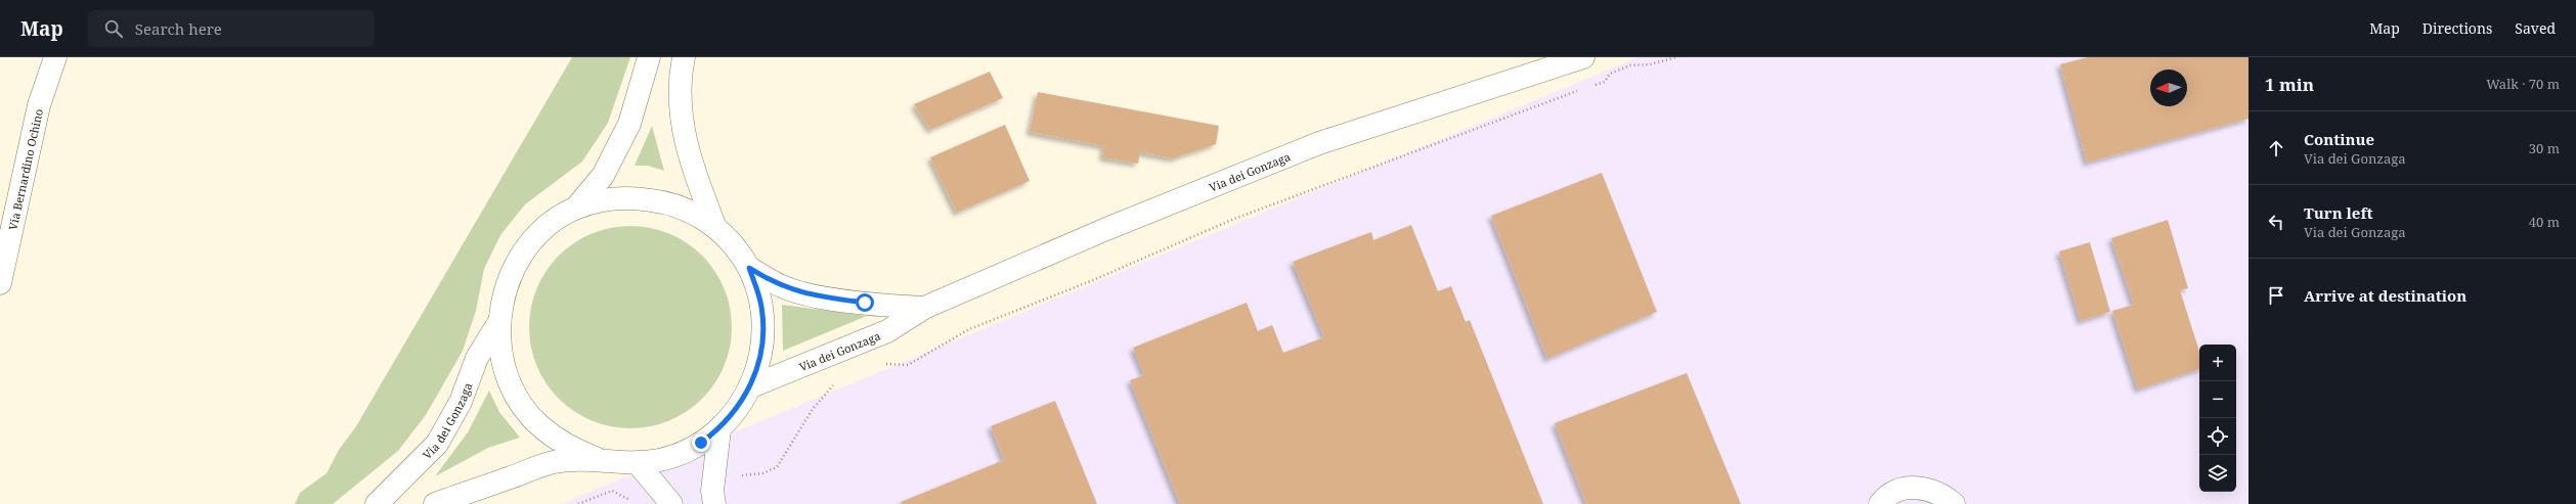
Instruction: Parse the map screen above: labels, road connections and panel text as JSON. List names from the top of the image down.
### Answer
{
  "streets": {
    "main road": ["Via Bernardino Ochino", "Via dei Gonzaga"]
  },
  "north": "left",
  "page": {
    "header": "Map",
    "search": "Search here",
    "nav": ["Map", "Directions", "Saved"],
    "heading": ["1 min", "Walk · 70 m"],
    "list": [
      ["Continue", "Via dei Gonzaga", "30 m"],
      ["Turn left", "Via dei Gonzaga", "40 m"],
      "Arrive at destination"
    ],
    "map_buttons": ["+", "−"]
  }
}
